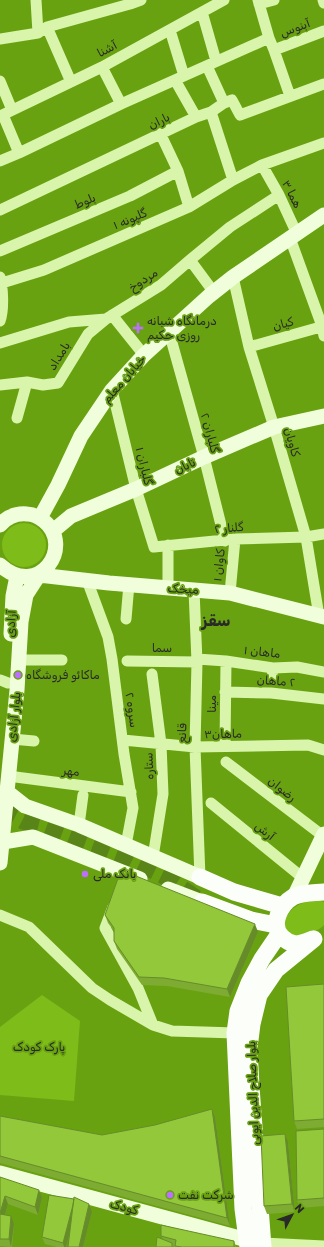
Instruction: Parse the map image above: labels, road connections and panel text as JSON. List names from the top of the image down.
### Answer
{
  "streets": {
    "main road": ["بلوار صلاح الدین ایوبی"],
    "street": [
      "آبنوس",
      "آشنا",
      "باران",
      "هما ۳",
      "بلوط",
      "گلپونه ۱",
      "مردوخ",
      "کیان",
      "بامداد",
      "خیابان معلم",
      "گلباران ۲",
      "کاویان",
      "گلباران ۱",
      "تابان",
      "گلنار ۲",
      "کاوان ۱",
      "میخک",
      "آزادی",
      "سما",
      "ماهان ۱",
      "٢ ماهان",
      "مینا",
      "سروه ۲",
      "بلوار آزادی",
      "قانع",
      "ماهان۳",
      "ستاره",
      "مهر",
      "رضوان",
      "آرش",
      "کودک"
    ]
  },
  "crossings": [
    ["هما ۳", "گلپونه ۱"],
    ["هما ۳", "مردوخ"],
    ["هما ۳", "کیان"],
    ["هما ۳", "خیابان معلم"],
    ["مردوخ", "بامداد"],
    ["کیان", "کاویان"],
    ["خیابان معلم", "گلباران ۲"],
    ["خیابان معلم", "کاویان"],
    ["خیابان معلم", "گلباران ۱"],
    ["گلباران ۲", "تابان"],
    ["گلباران ۲", "گلنار ۲"],
    ["گلباران ۲", "کاوان ۱"],
    ["کاویان", "تابان"],
    ["کاویان", "گلنار ۲"],
    ["کاویان", "میخک"],
    ["گلباران ۱", "تابان"],
    ["گلباران ۱", "گلنار ۲"],
    ["تابان", "بلوار آزادی"],
    ["گلنار ۲", "کاوان ۱"],
    ["کاوان ۱", "میخک"],
    ["میخک", "آزادی"],
    ["میخک", "سروه ۲"],
    ["میخک", "بلوار آزادی"],
    ["میخک", "قانع"],
    ["آزادی", "بلوار آزادی"],
    ["آزادی", "مهر"],
    ["سما", "ماهان ۱"],
    ["سما", "قانع"],
    ["ماهان ۱", "مینا"],
    ["ماهان ۱", "قانع"],
    ["٢ ماهان", "مینا"],
    ["مینا", "ماهان۳"],
    ["سروه ۲", "ماهان۳"],
    ["سروه ۲", "مهر"],
    ["بلوار آزادی", "مهر"],
    ["قانع", "ماهان۳"],
    ["ماهان۳", "ستاره"],
    ["بلوار صلاح الدین ایوبی", "کودک"]
  ],
  "districts": ["سقز"],
  "parks": ["پارک کودک"],
  "places": {
    "health": ["درمانگاه شبانه روزی حکیم"],
    "other": ["ماکائو فروشگاه", "بانک ملی", "شرکت نفت"]
  },
  "north": "top right"
}
